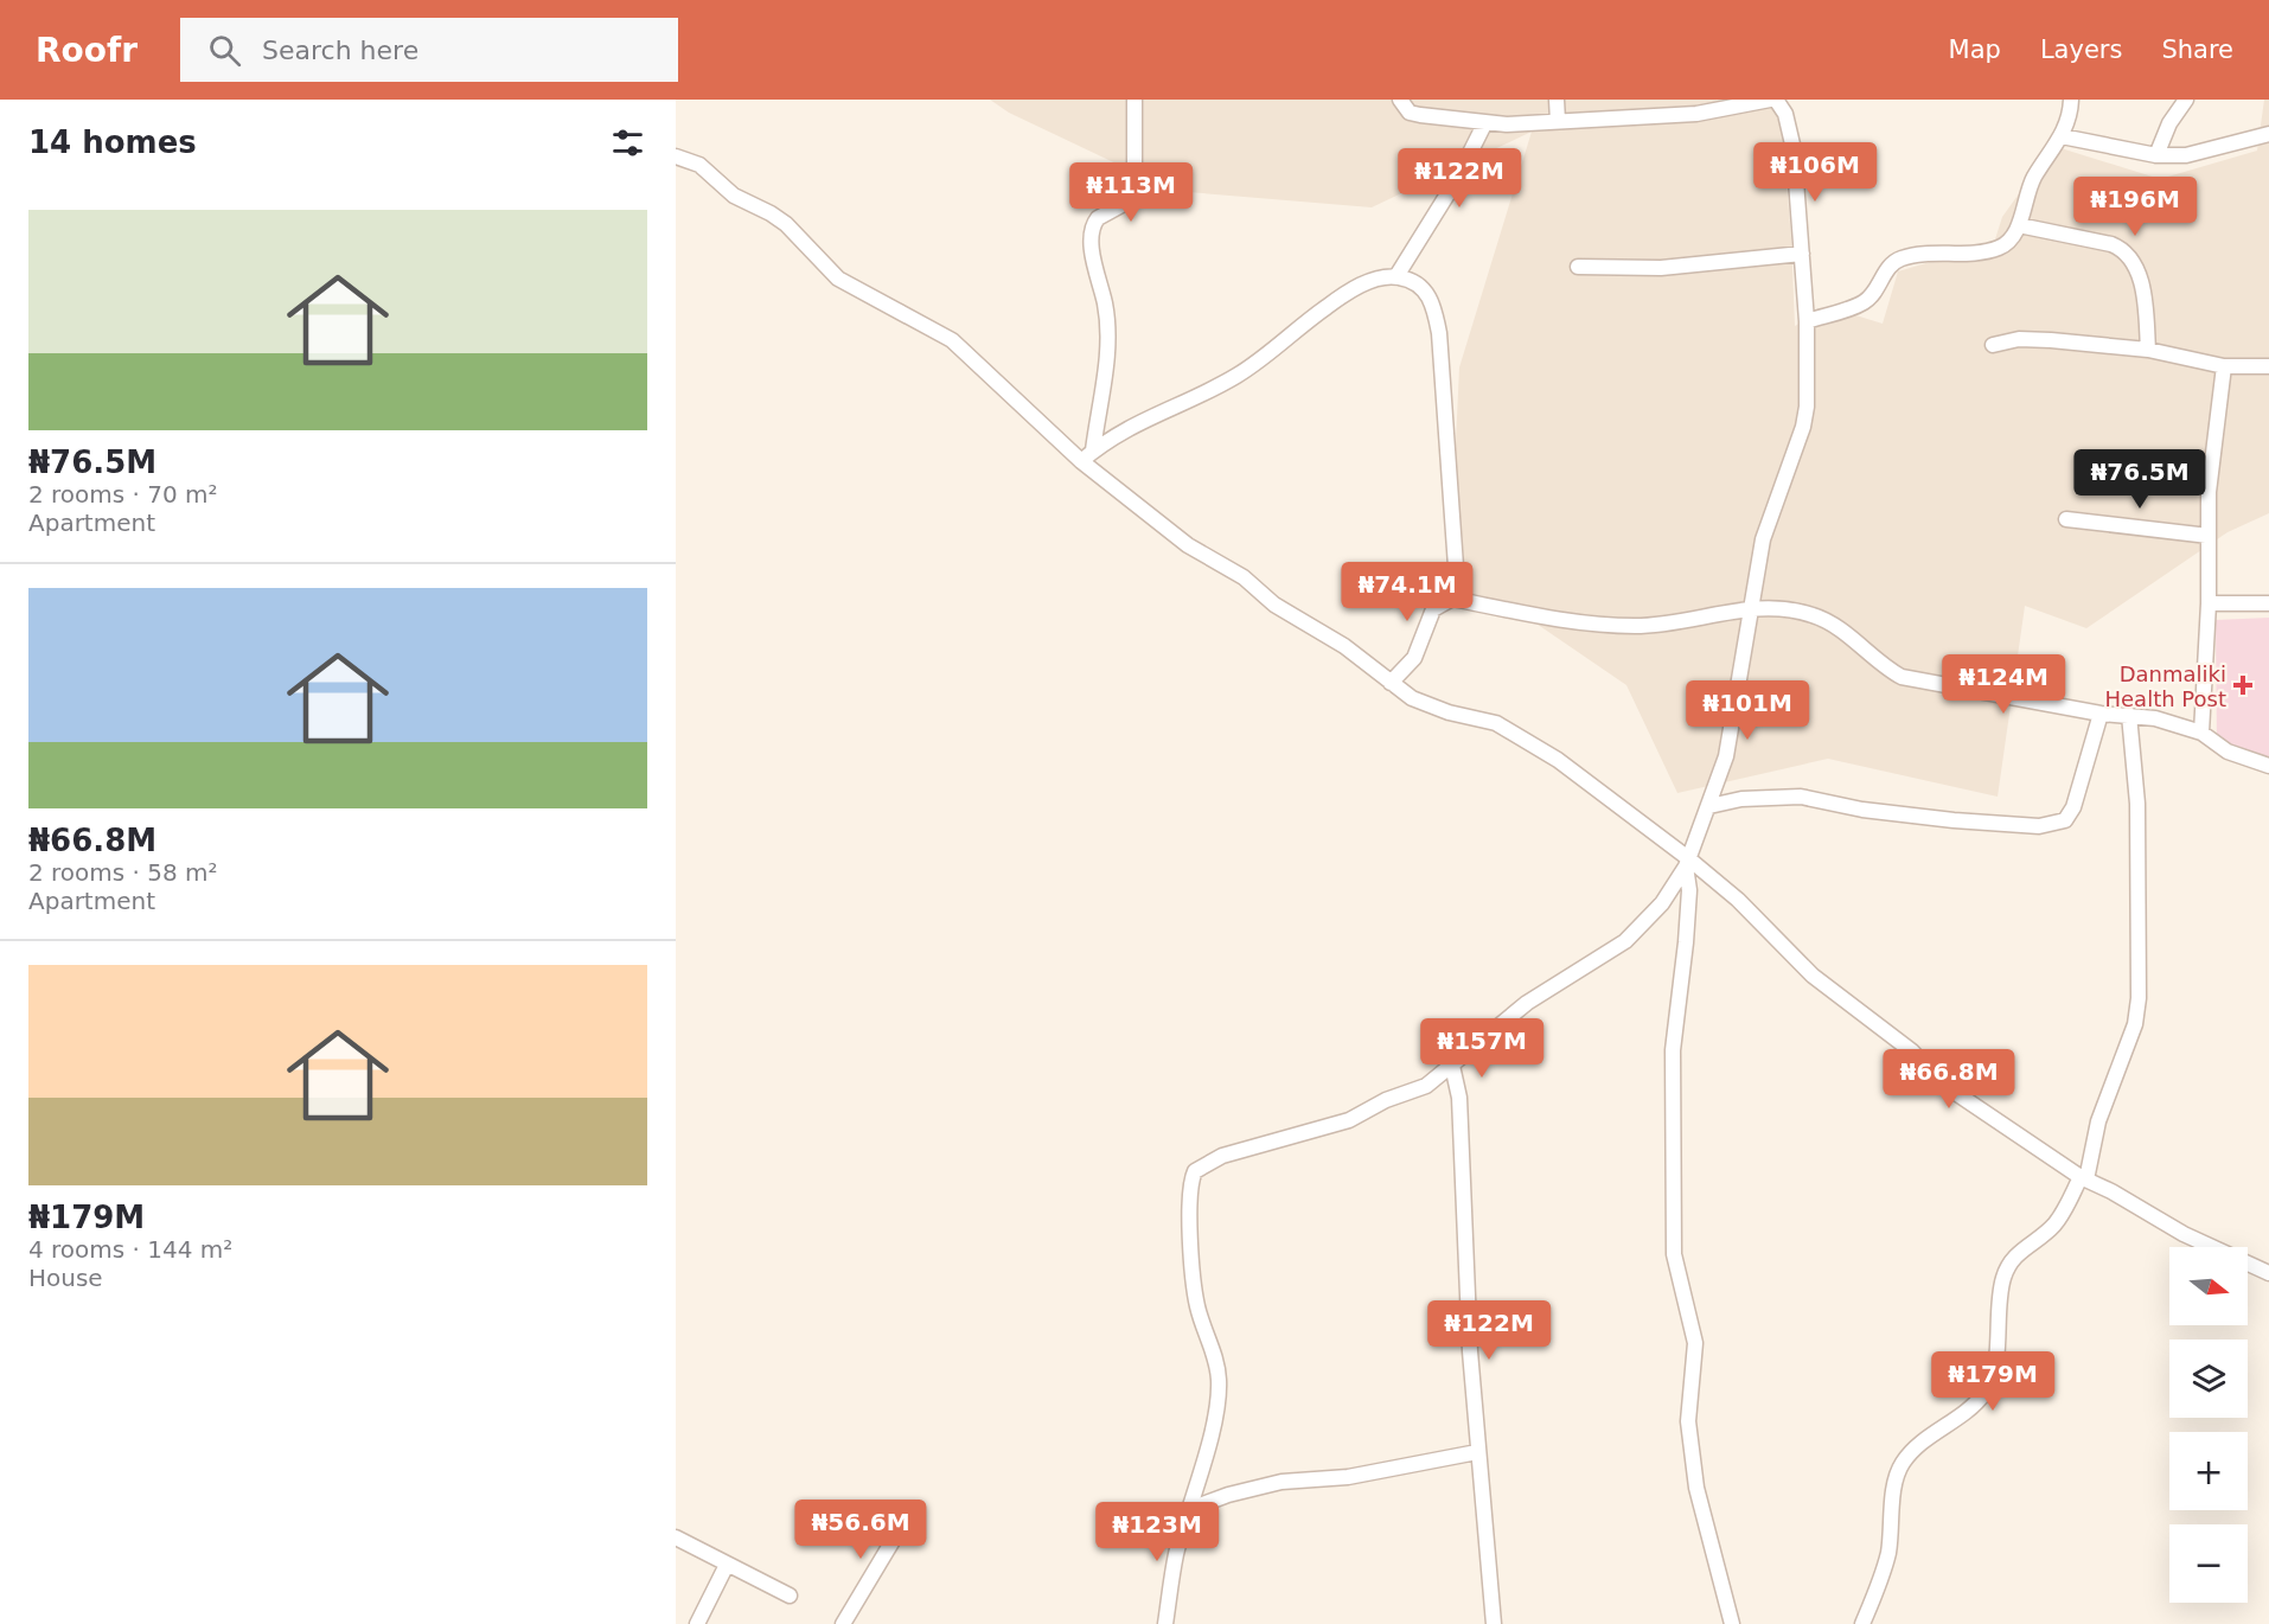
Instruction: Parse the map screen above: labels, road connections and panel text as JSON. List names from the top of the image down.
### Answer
{
  "places": {
    "health": ["Danmaliki Health Post"]
  },
  "north": "right",
  "page": {
    "header": "Roofr",
    "search": "Search here",
    "nav": ["Map", "Layers", "Share"],
    "heading": "14 homes",
    "price": [
      "₦106M",
      "₦122M",
      "₦113M",
      "₦196M",
      "₦76.5M",
      "₦74.1M",
      "₦124M",
      "₦101M",
      "₦157M",
      "₦66.8M",
      "₦122M",
      "₦179M",
      "₦56.6M",
      "₦123M"
    ],
    "list": [
      {
        "name": "₦76.5M",
        "note": "2 rooms · 70 m² · Apartment"
      },
      {
        "name": "₦66.8M",
        "note": "2 rooms · 58 m² · Apartment"
      },
      {
        "name": "₦179M",
        "note": "4 rooms · 144 m² · House"
      }
    ],
    "map_buttons": ["+", "−"]
  }
}
